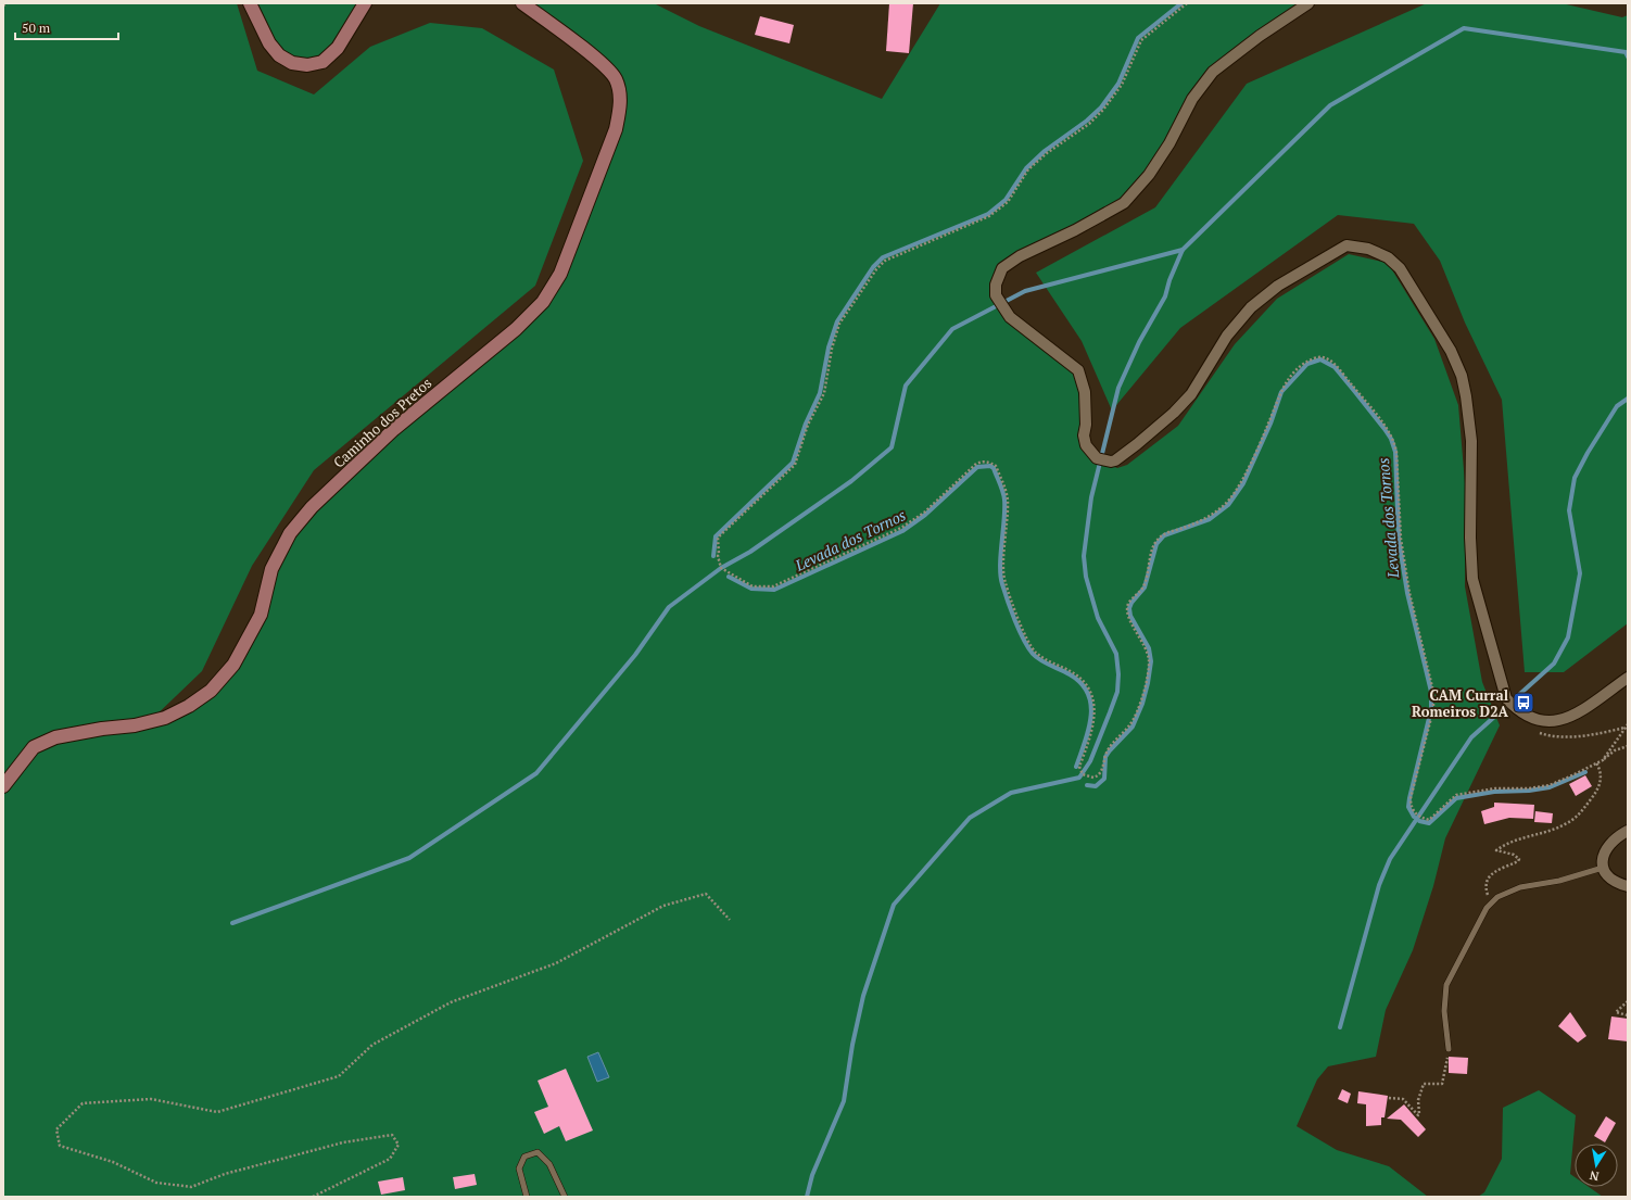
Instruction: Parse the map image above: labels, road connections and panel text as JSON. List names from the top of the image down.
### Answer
{
  "streets": {
    "main road": ["Caminho dos Pretos"]
  },
  "water": ["Levada dos Tornos"],
  "places": {
    "bus stop": ["CAM Curral Romeiros D2A"]
  },
  "scale_bar": "50 m",
  "north": "bottom"
}
